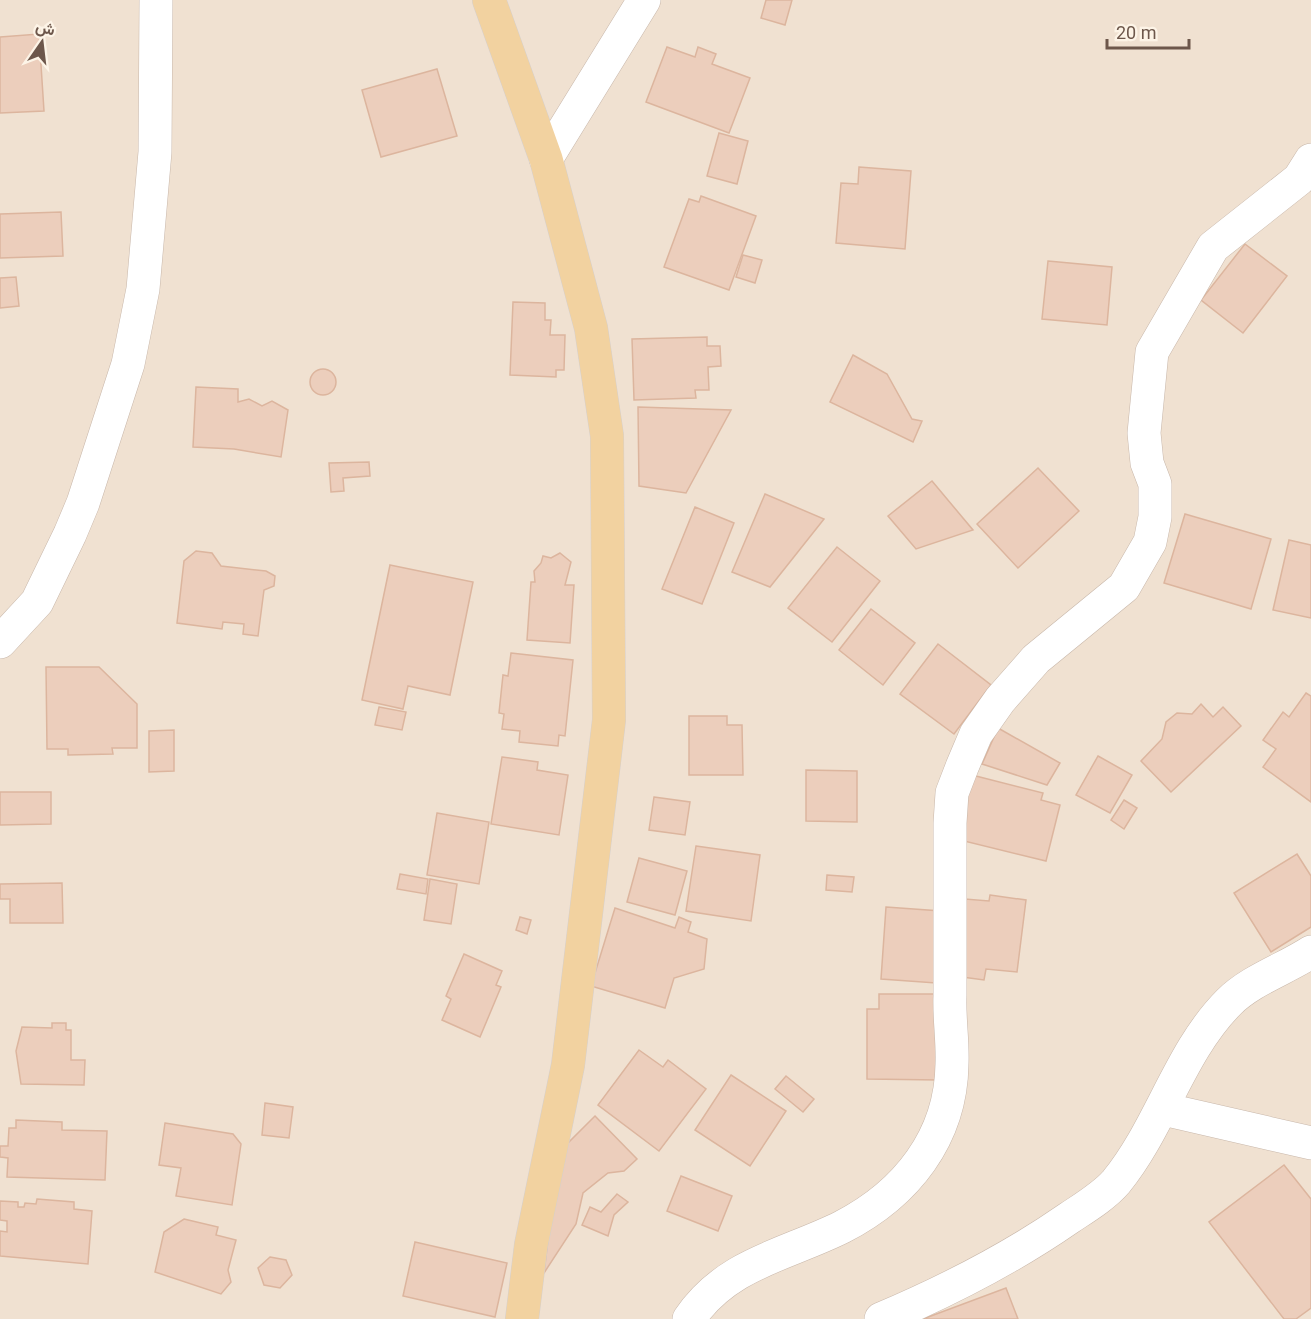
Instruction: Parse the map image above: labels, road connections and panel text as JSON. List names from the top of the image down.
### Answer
{
  "scale_bar": "20 m",
  "north": "top"
}
